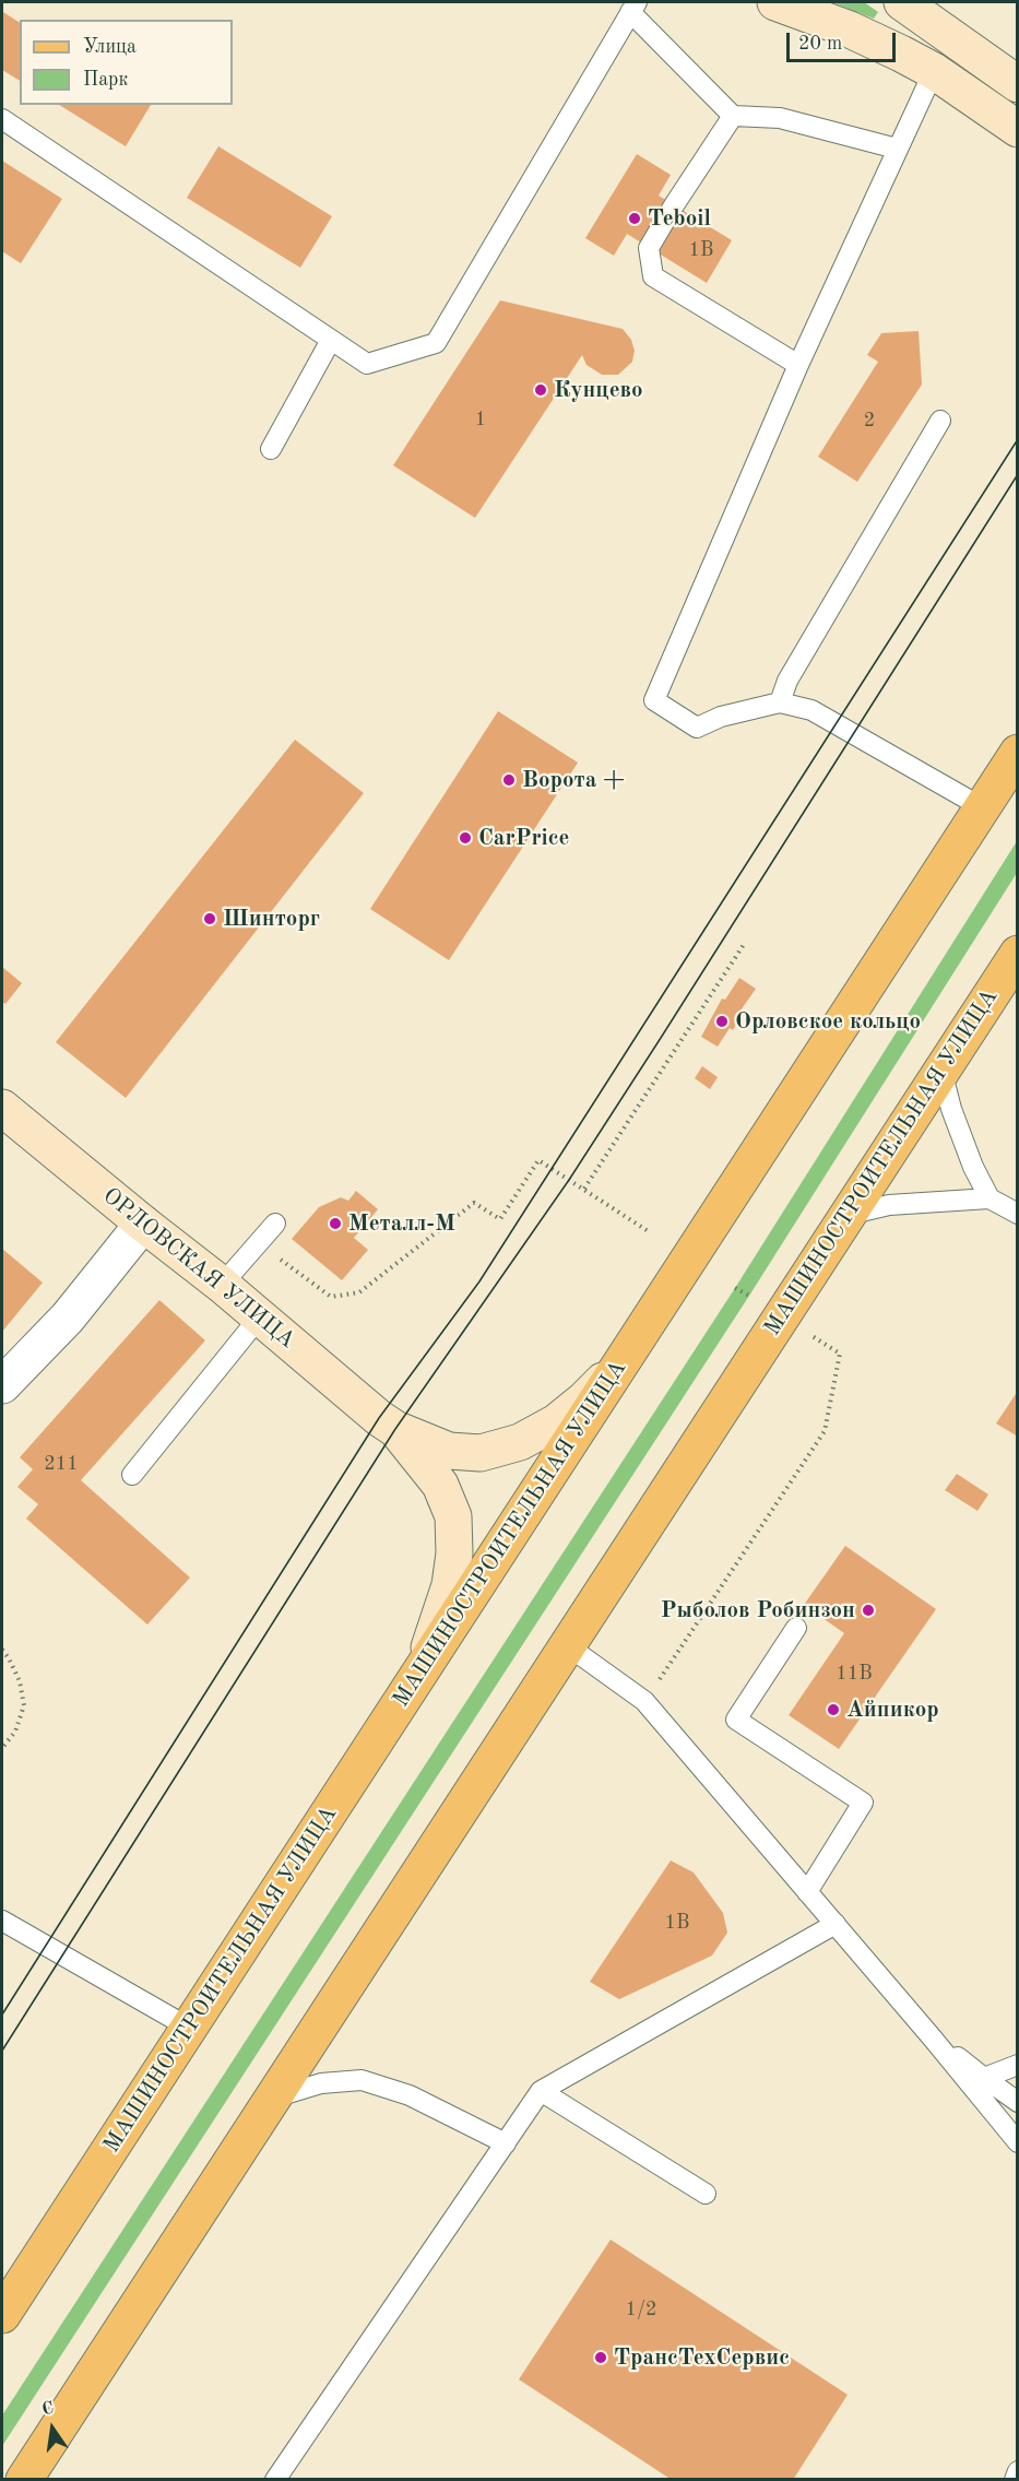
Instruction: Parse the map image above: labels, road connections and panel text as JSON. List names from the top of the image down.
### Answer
{
  "streets": {
    "main road": ["МАШИНОСТРОИТЕЛЬНАЯ УЛИЦА"],
    "street": ["ОРЛОВСКАЯ УЛИЦА"]
  },
  "places": [
    "Teboil",
    "Кунцево",
    "Ворота +",
    "CarPrice",
    "Шинторг",
    "Орловское кольцо",
    "Металл-М",
    "Рыболов Робинзон",
    "Айпикор",
    "ТрансТехСервис"
  ],
  "house_numbers": [
    "1В",
    "1",
    "2",
    "211",
    "11В",
    "1В",
    "1/2"
  ],
  "legend": ["Улица", "Парк"],
  "scale_bar": "20 m",
  "north": "top"
}
